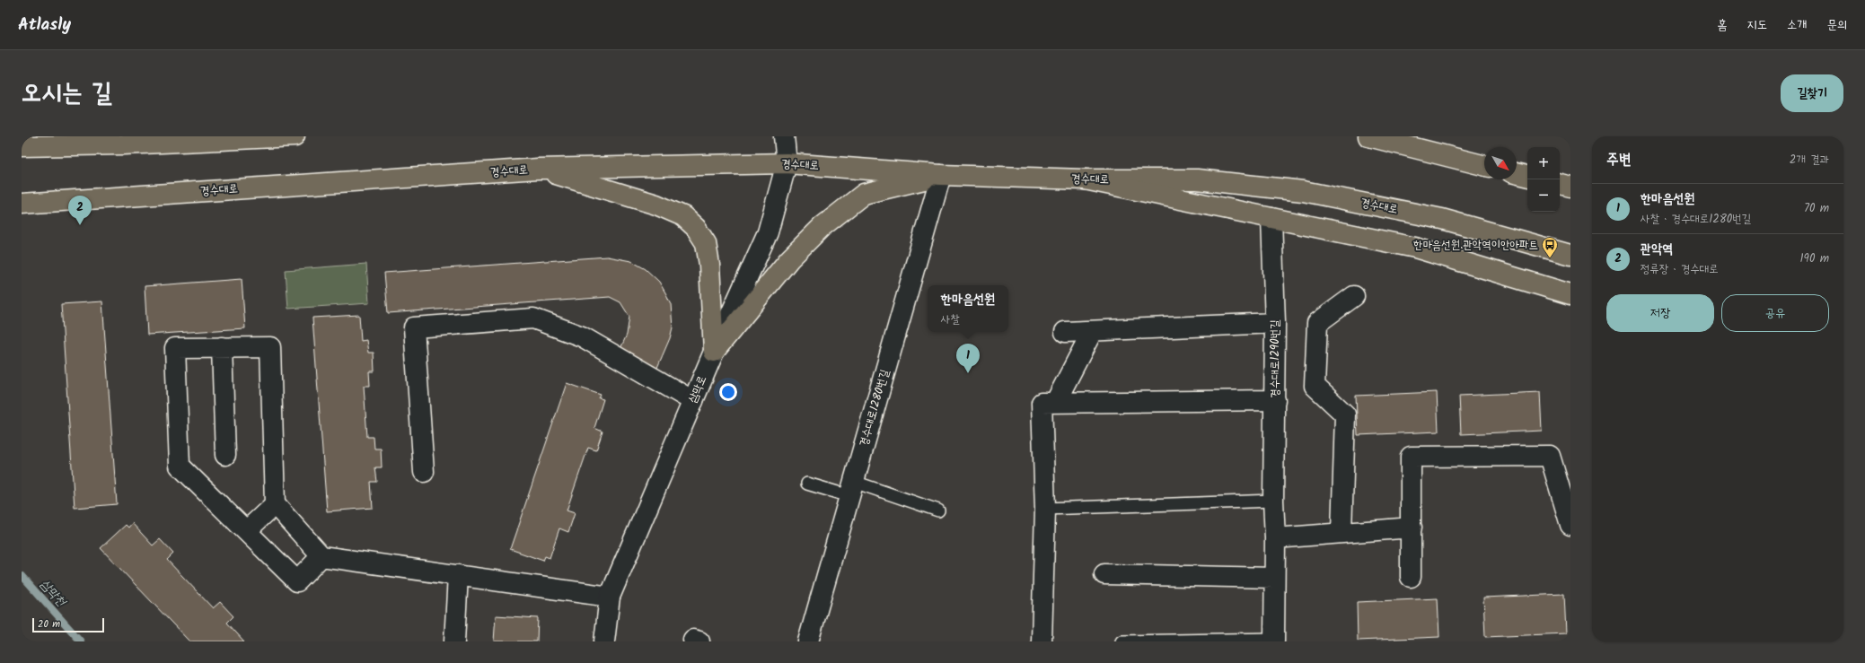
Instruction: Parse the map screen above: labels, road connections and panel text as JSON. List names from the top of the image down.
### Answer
{
  "streets": {
    "main road": ["경수대로"],
    "street": ["경수대로1290번길", "삼막로", "경수대로1280번길"]
  },
  "crossings": [
    ["경수대로", "삼막로"],
    ["경수대로", "경수대로1280번길"]
  ],
  "water": ["삼막천"],
  "places": {
    "bus stop": ["한마음선원.관악역이안아파트"]
  },
  "scale_bar": "20 m",
  "north": "bottom right",
  "page": {
    "header": "Atlasly",
    "nav": [
      "홈",
      "지도",
      "소개",
      "문의"
    ],
    "title": "오시는 길",
    "buttons": [
      "길찾기",
      ["저장", "공유"]
    ],
    "heading": ["주변", "2개 결과"],
    "map_buttons": ["+", "−"],
    "list": [
      {
        "mark": "1",
        "name": "한마음선원",
        "note": "사찰 · 경수대로1280번길",
        "value": "70 m"
      },
      {
        "mark": "2",
        "name": "관악역",
        "note": "정류장 · 경수대로",
        "value": "190 m"
      }
    ],
    "pins": ["2", "1"],
    "popup": ["한마음선원", "사찰"],
    "scale": "20 m"
  }
}
